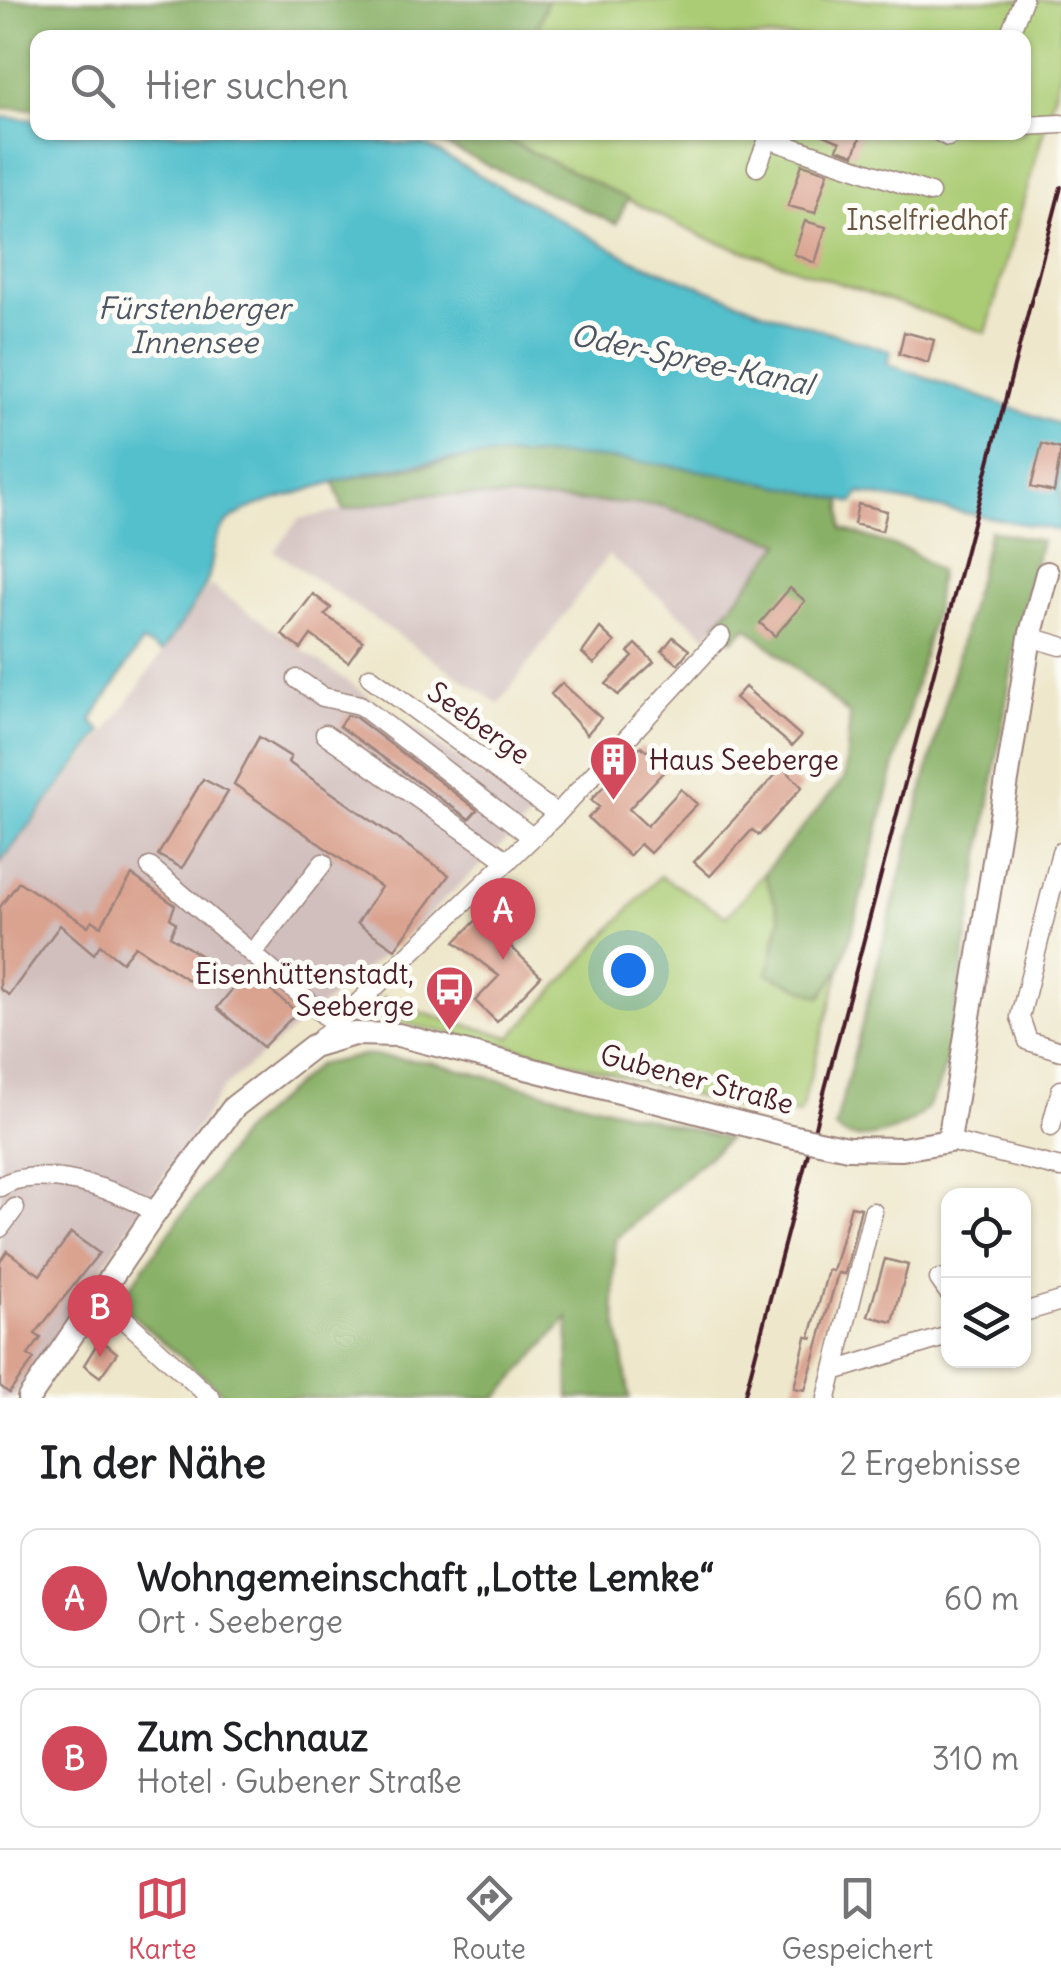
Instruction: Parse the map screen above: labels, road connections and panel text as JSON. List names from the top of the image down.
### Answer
{
  "streets": {
    "main road": ["Gubener Straße"],
    "street": ["Seeberge"]
  },
  "water": ["Fürstenberger Innensee", "Oder-Spree-Kanal"],
  "parks": ["Inselfriedhof"],
  "places": {
    "building": ["Haus Seeberge"],
    "bus stop": ["Eisenhüttenstadt, Seeberge"]
  },
  "page": {
    "search": "Hier suchen",
    "pins": ["A", "B"],
    "heading": ["In der Nähe", "2 Ergebnisse"],
    "list": [
      {
        "mark": "A",
        "name": "Wohngemeinschaft „Lotte Lemke“",
        "note": "Ort · Seeberge",
        "value": "60 m"
      },
      {
        "mark": "B",
        "name": "Zum Schnauz",
        "note": "Hotel · Gubener Straße",
        "value": "310 m"
      }
    ],
    "nav": ["Karte", "Route", "Gespeichert"]
  }
}
